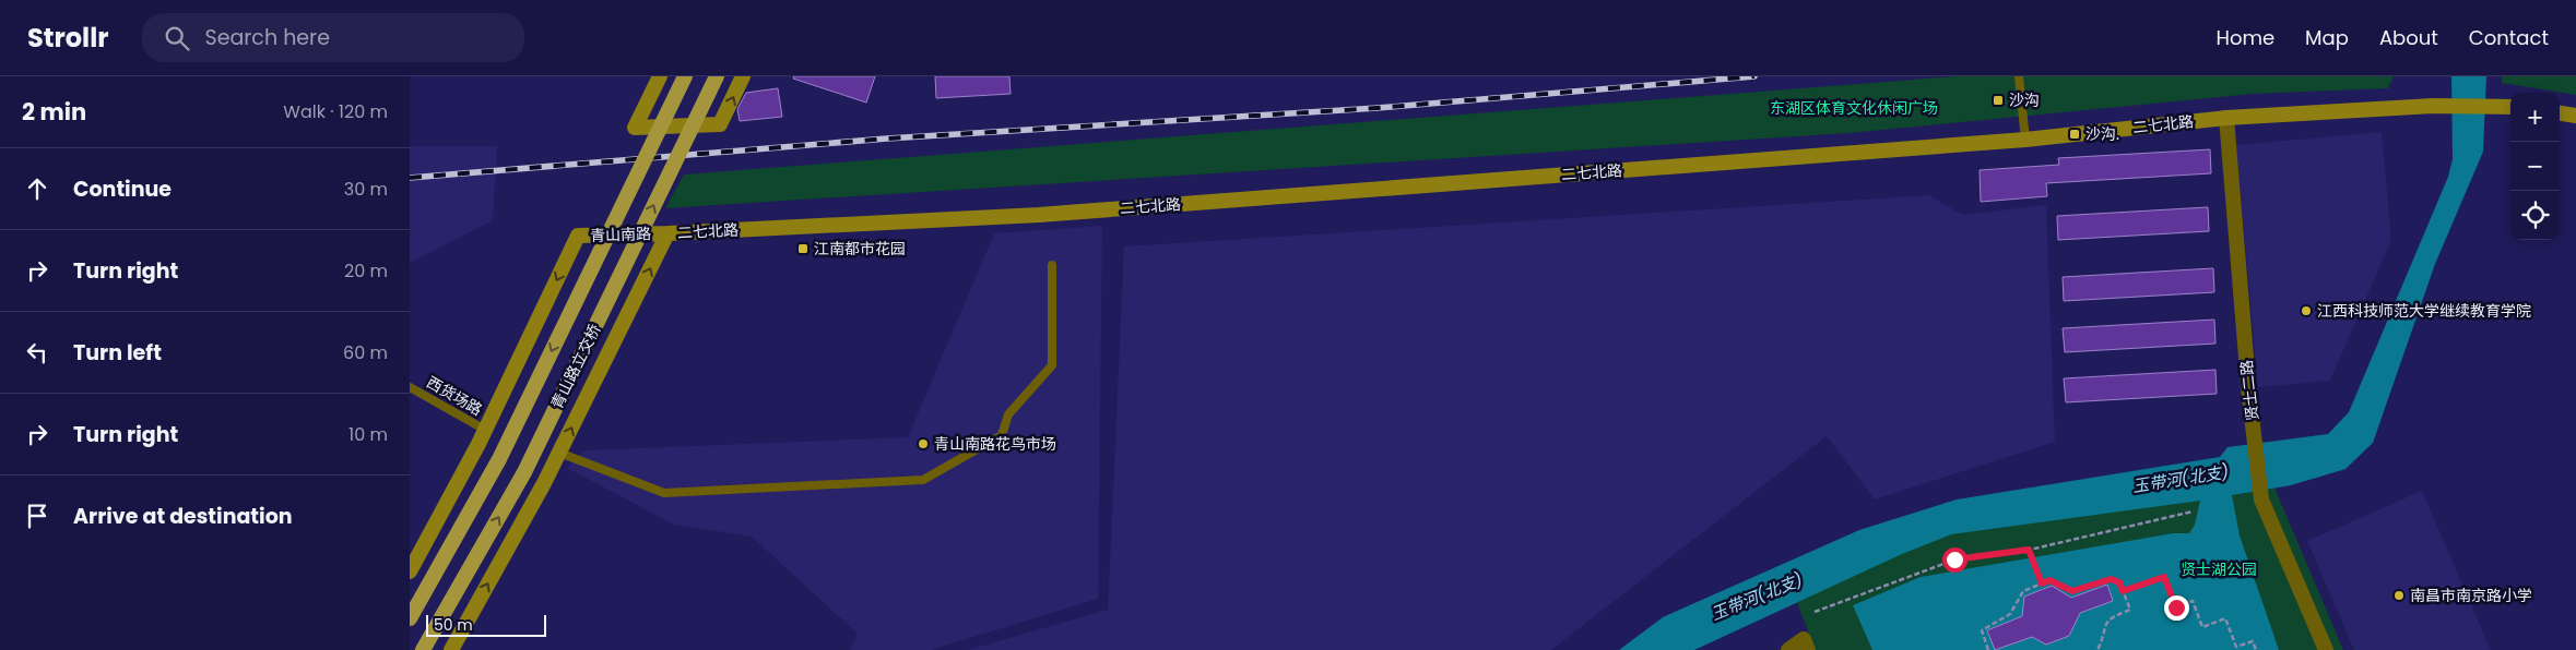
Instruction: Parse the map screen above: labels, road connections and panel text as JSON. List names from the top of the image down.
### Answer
{
  "streets": {
    "main road": ["二七北路", "青山南路", "青山路立交桥"],
    "street": ["贤士二路"],
    "lane": ["西货场路"]
  },
  "crossings": [
    ["二七北路", "青山南路"],
    ["二七北路", "贤士二路"],
    ["青山南路", "西货场路"]
  ],
  "water": ["玉带河(北支)"],
  "parks": ["东湖区体育文化休闲广场", "贤士湖公园"],
  "places": {
    "transit": ["沙沟", "沙沟.", "江南都市花园"],
    "other": ["江西科技师范大学继续教育学院", "青山南路花鸟市场", "南昌市南京路小学"]
  },
  "scale_bar": "50 m",
  "page": {
    "header": "Strollr",
    "search": "Search here",
    "nav": [
      "Home",
      "Map",
      "About",
      "Contact"
    ],
    "heading": ["2 min", "Walk · 120 m"],
    "map_buttons": ["+", "−"],
    "list": [
      ["Continue", "30 m"],
      ["Turn right", "20 m"],
      ["Turn left", "60 m"],
      ["Turn right", "10 m"],
      "Arrive at destination"
    ],
    "scale": "50 m"
  }
}
